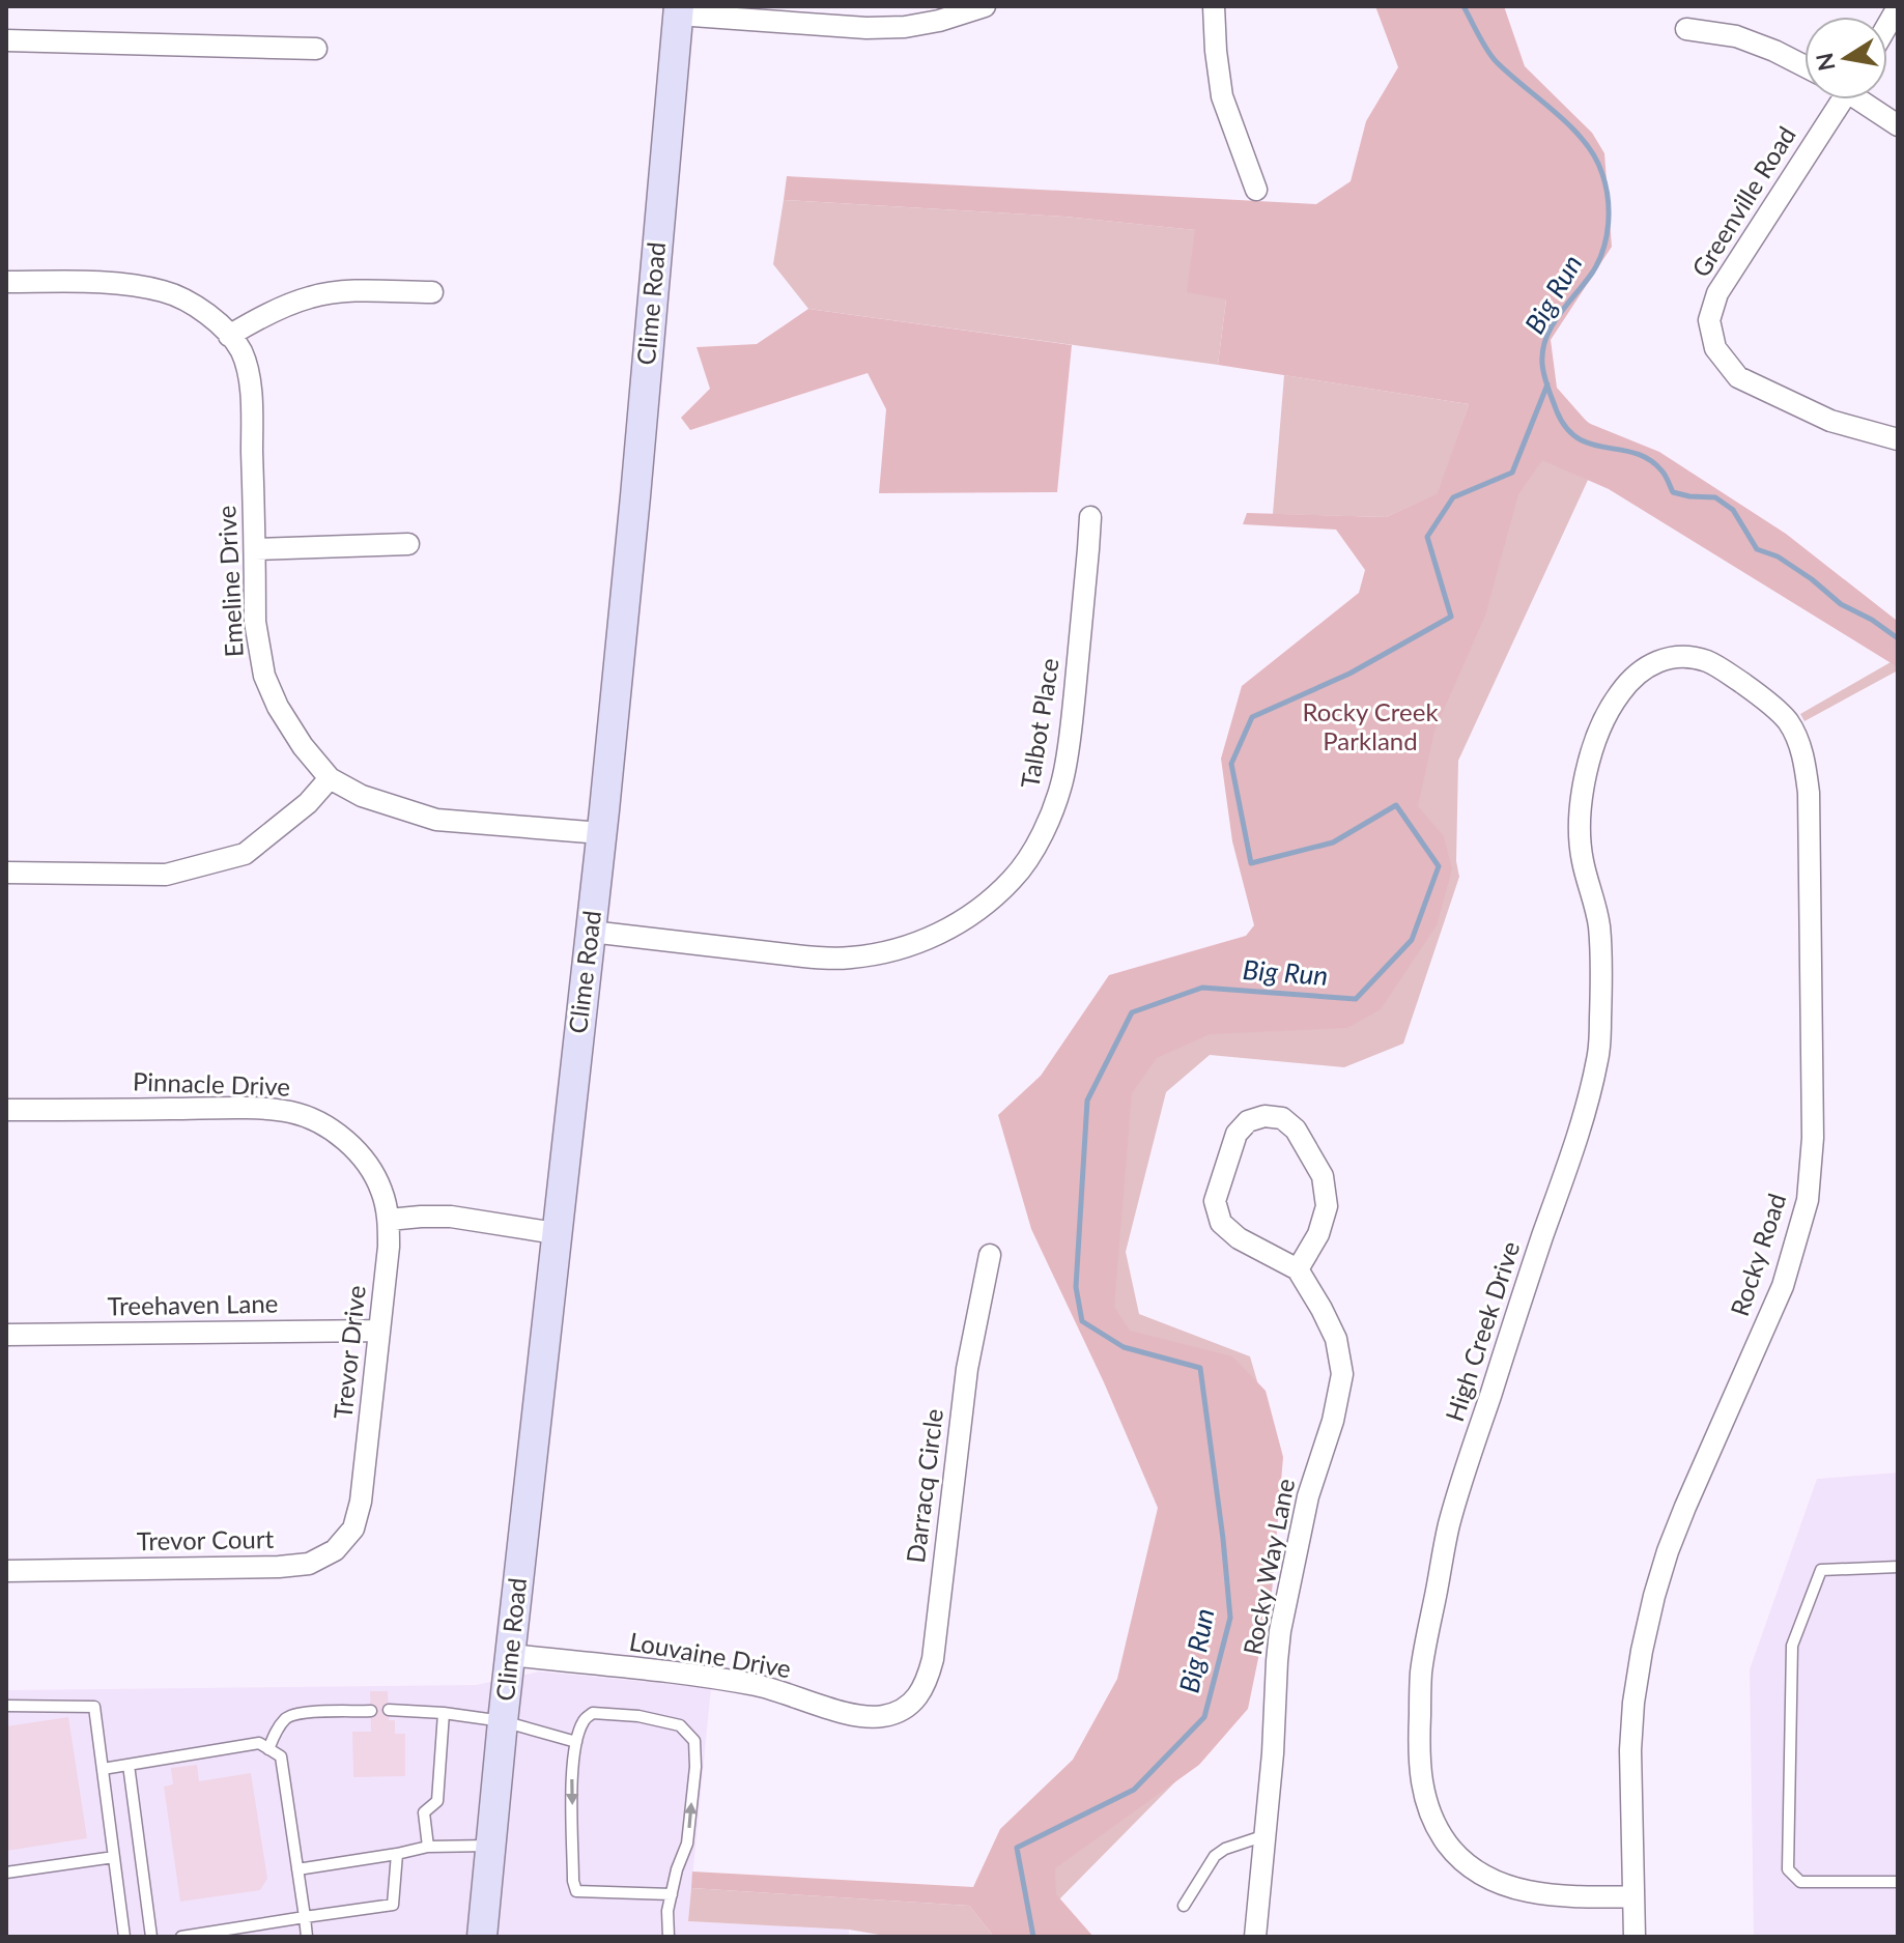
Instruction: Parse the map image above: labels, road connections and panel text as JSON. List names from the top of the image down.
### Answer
{
  "streets": {
    "main road": ["Clime Road"],
    "street": [
      "Greenville Road",
      "Emeline Drive",
      "Talbot Place",
      "Pinnacle Drive",
      "Rocky Road",
      "Treehaven Lane",
      "High Creek Drive",
      "Trevor Drive",
      "Darracq Circle",
      "Trevor Court",
      "Rocky Way Lane",
      "Louvaine Drive"
    ]
  },
  "crossings": [
    ["Clime Road", "Emeline Drive"],
    ["Clime Road", "Talbot Place"],
    ["Clime Road", "Louvaine Drive"],
    ["Pinnacle Drive", "Trevor Drive"],
    ["Rocky Road", "High Creek Drive"],
    ["Treehaven Lane", "Trevor Drive"],
    ["Trevor Drive", "Trevor Court"],
    ["Darracq Circle", "Louvaine Drive"]
  ],
  "water": ["Big Run"],
  "parks": ["Rocky Creek Parkland"],
  "north": "left"
}
